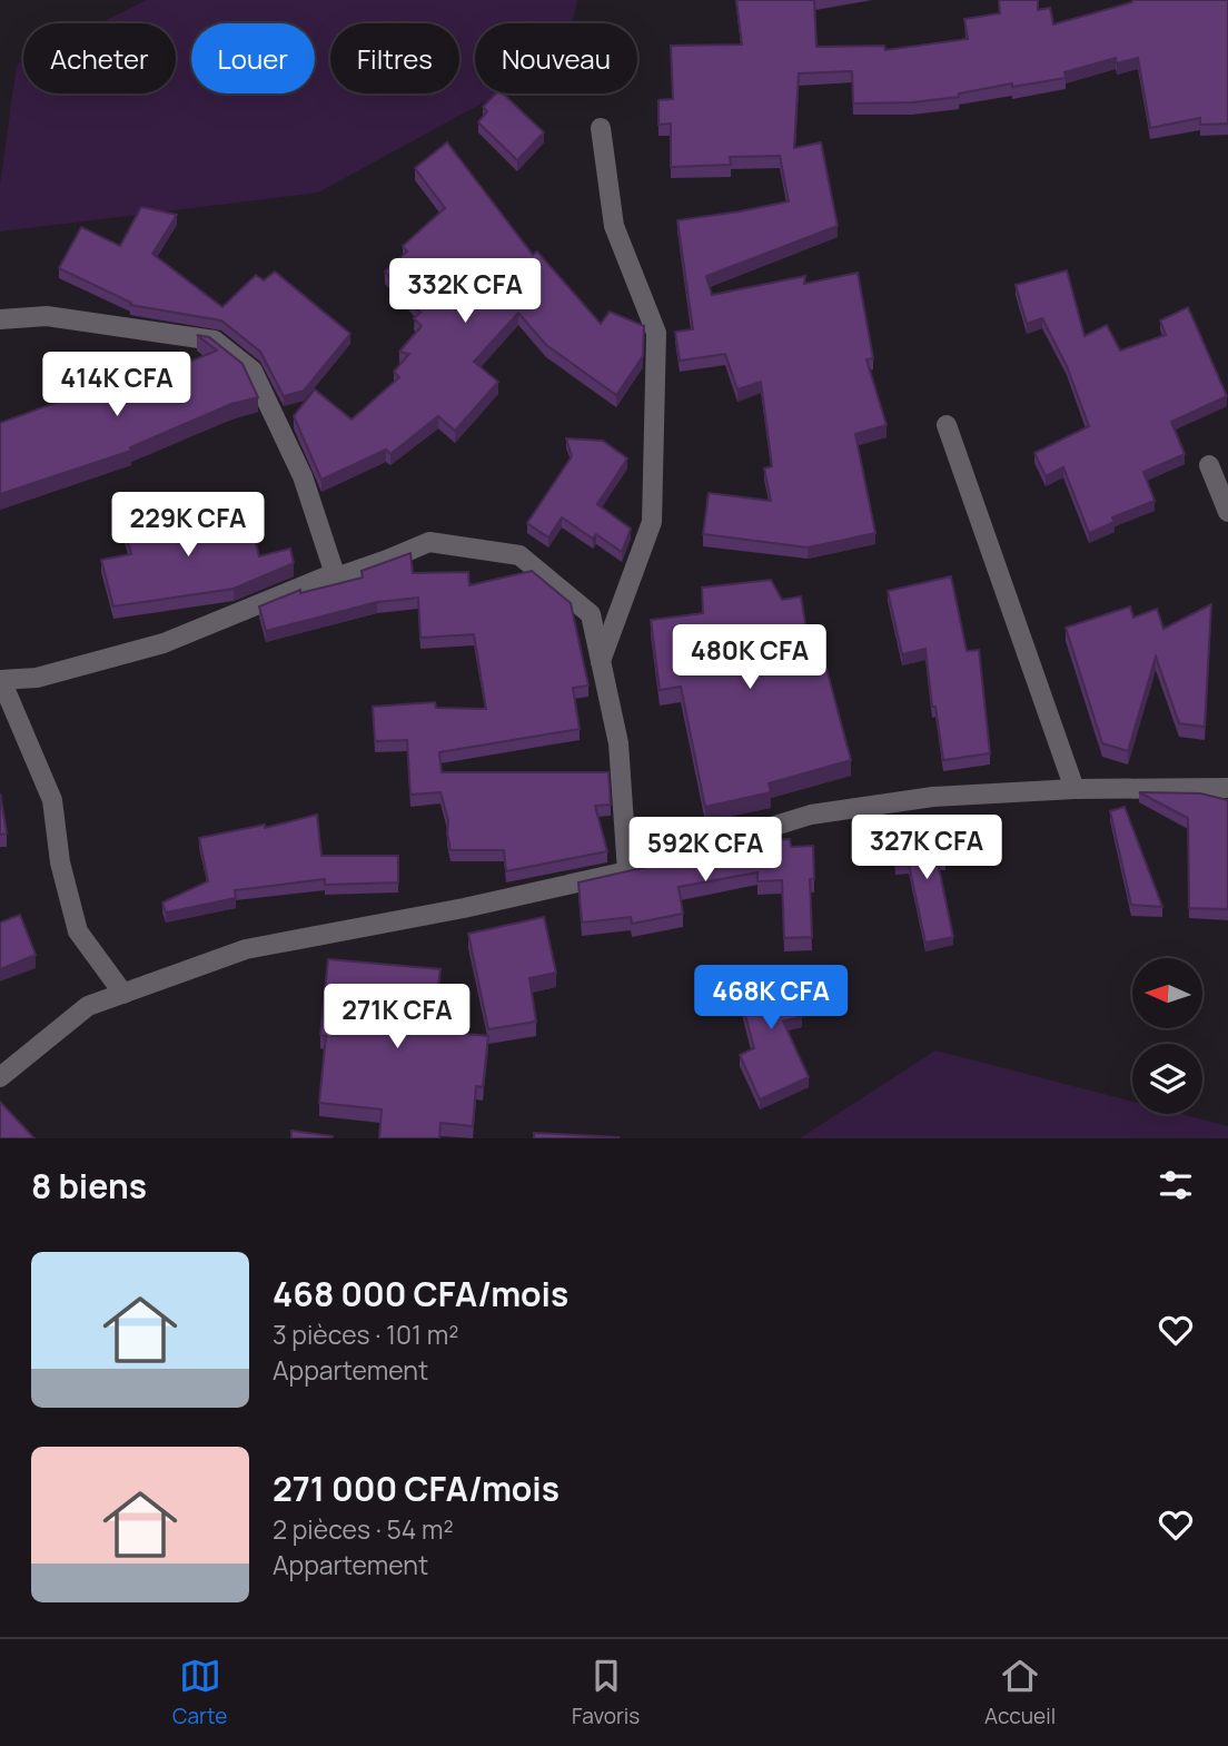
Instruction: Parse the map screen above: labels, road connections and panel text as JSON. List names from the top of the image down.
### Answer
{
  "north": "left",
  "page": {
    "chip": [
      "Acheter",
      "Louer",
      "Filtres",
      "Nouveau"
    ],
    "price": [
      "332K CFA",
      "414K CFA",
      "229K CFA",
      "480K CFA",
      "327K CFA",
      "592K CFA",
      "468K CFA",
      "271K CFA"
    ],
    "heading": "8 biens",
    "list": [
      {
        "name": "468 000 CFA/mois",
        "note": "3 pièces · 101 m² · Appartement"
      },
      {
        "name": "271 000 CFA/mois",
        "note": "2 pièces · 54 m² · Appartement"
      }
    ],
    "tabs": ["Carte", "Favoris", "Accueil"]
  }
}
